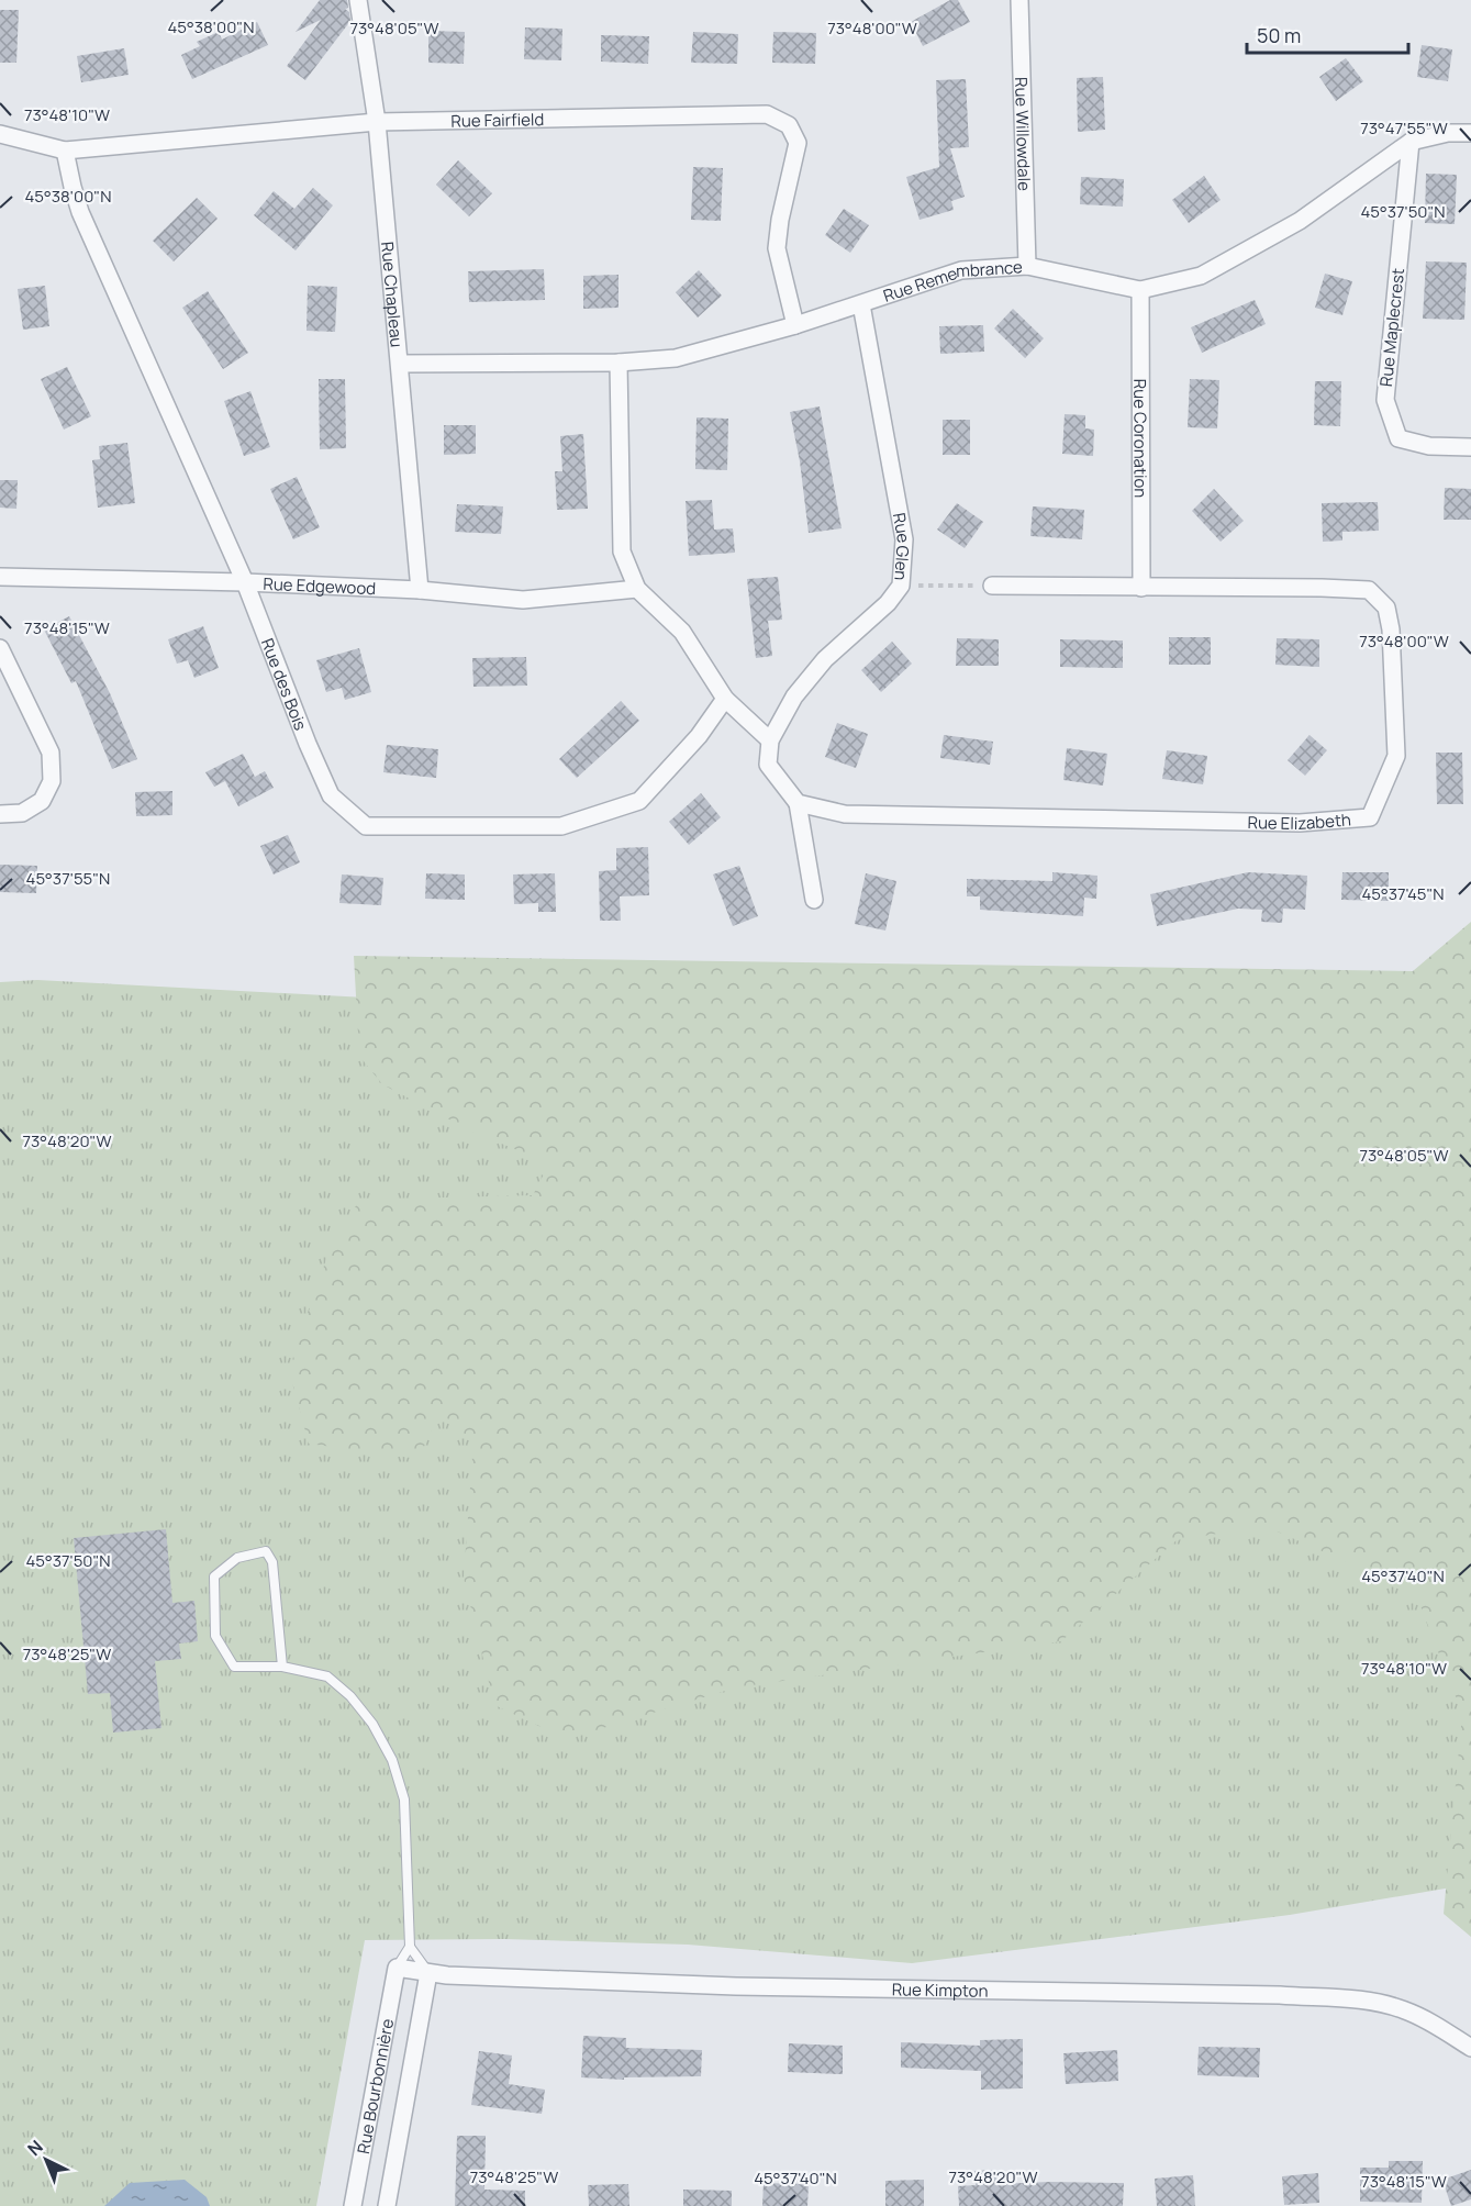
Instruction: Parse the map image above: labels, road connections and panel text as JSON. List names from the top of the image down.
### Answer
{
  "streets": {
    "street": [
      "Rue Fairfield",
      "Rue Willowdale",
      "Rue Remembrance",
      "Rue Chapleau",
      "Rue Maplecrest",
      "Rue Coronation",
      "Rue Glen",
      "Rue Edgewood",
      "Rue des Bois",
      "Rue Elizabeth",
      "Rue Kimpton",
      "Rue Bourbonnière"
    ]
  },
  "crossings": [
    ["Rue Fairfield", "Rue Remembrance"],
    ["Rue Fairfield", "Rue Chapleau"],
    ["Rue Fairfield", "Rue des Bois"],
    ["Rue Willowdale", "Rue Remembrance"],
    ["Rue Remembrance", "Rue Chapleau"],
    ["Rue Remembrance", "Rue Maplecrest"],
    ["Rue Remembrance", "Rue Coronation"],
    ["Rue Remembrance", "Rue Glen"],
    ["Rue Chapleau", "Rue Edgewood"],
    ["Rue Coronation", "Rue Elizabeth"],
    ["Rue Edgewood", "Rue des Bois"],
    ["Rue Kimpton", "Rue Bourbonnière"]
  ],
  "scale_bar": "50 m",
  "north": "top left",
  "coordinates": [
    "45°38'00\"N",
    "73°48'05\"W",
    "73°48'00\"W",
    "73°48'10\"W",
    "73°47'55\"W",
    "45°37'50\"N",
    "73°48'15\"W",
    "45°37'55\"N",
    "45°37'45\"N",
    "73°48'20\"W",
    "45°37'40\"N",
    "73°48'25\"W"
  ]
}
